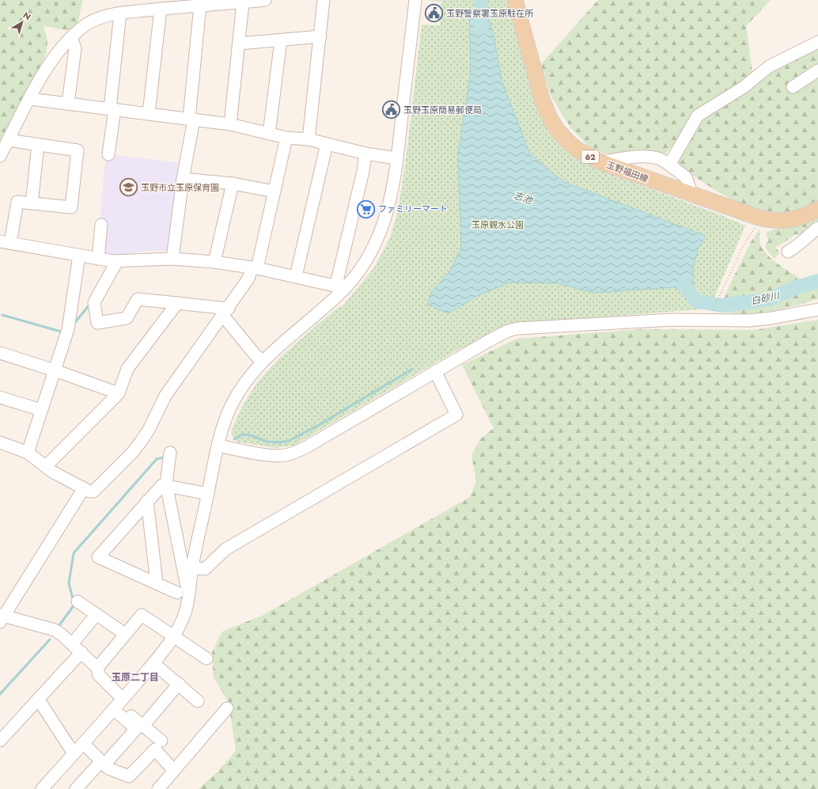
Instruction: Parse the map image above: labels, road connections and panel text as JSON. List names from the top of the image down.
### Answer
{
  "streets": {
    "main road": ["62", "玉野福田線"]
  },
  "districts": ["玉原二丁目"],
  "water": ["志池", "白砂川"],
  "parks": ["玉原親水公園"],
  "places": {
    "public building": ["玉野警察署玉原駐在所", "玉野玉原簡易郵便局"],
    "school or university": ["玉野市立玉原保育園"],
    "supermarket": ["ファミリーマート"]
  },
  "north": "top right"
}
